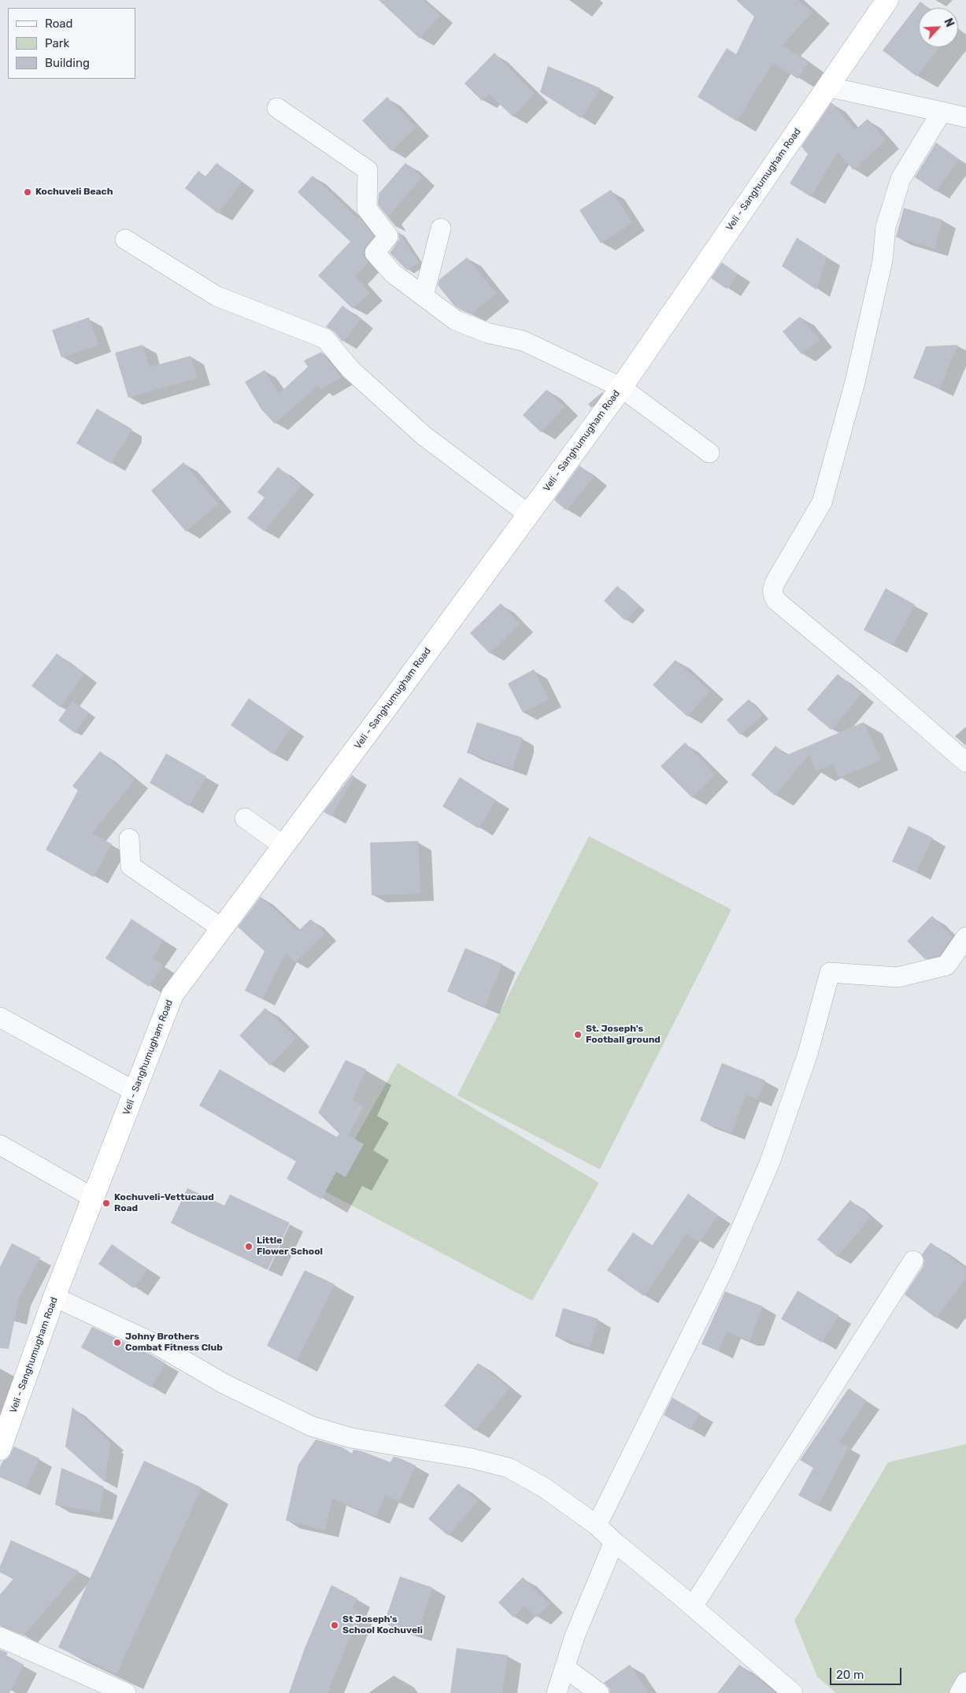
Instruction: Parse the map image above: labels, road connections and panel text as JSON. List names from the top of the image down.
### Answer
{
  "streets": {
    "main road": ["Veli - Sanghumugham Road"]
  },
  "places": [
    "Kochuveli Beach",
    "St. Joseph's Football ground",
    "Kochuveli-Vettucaud Road",
    "Little Flower School",
    "Johny Brothers Combat Fitness Club",
    "St Joseph's School Kochuveli"
  ],
  "legend": ["Road", "Park", "Building"],
  "scale_bar": "20 m",
  "north": "top right"
}
